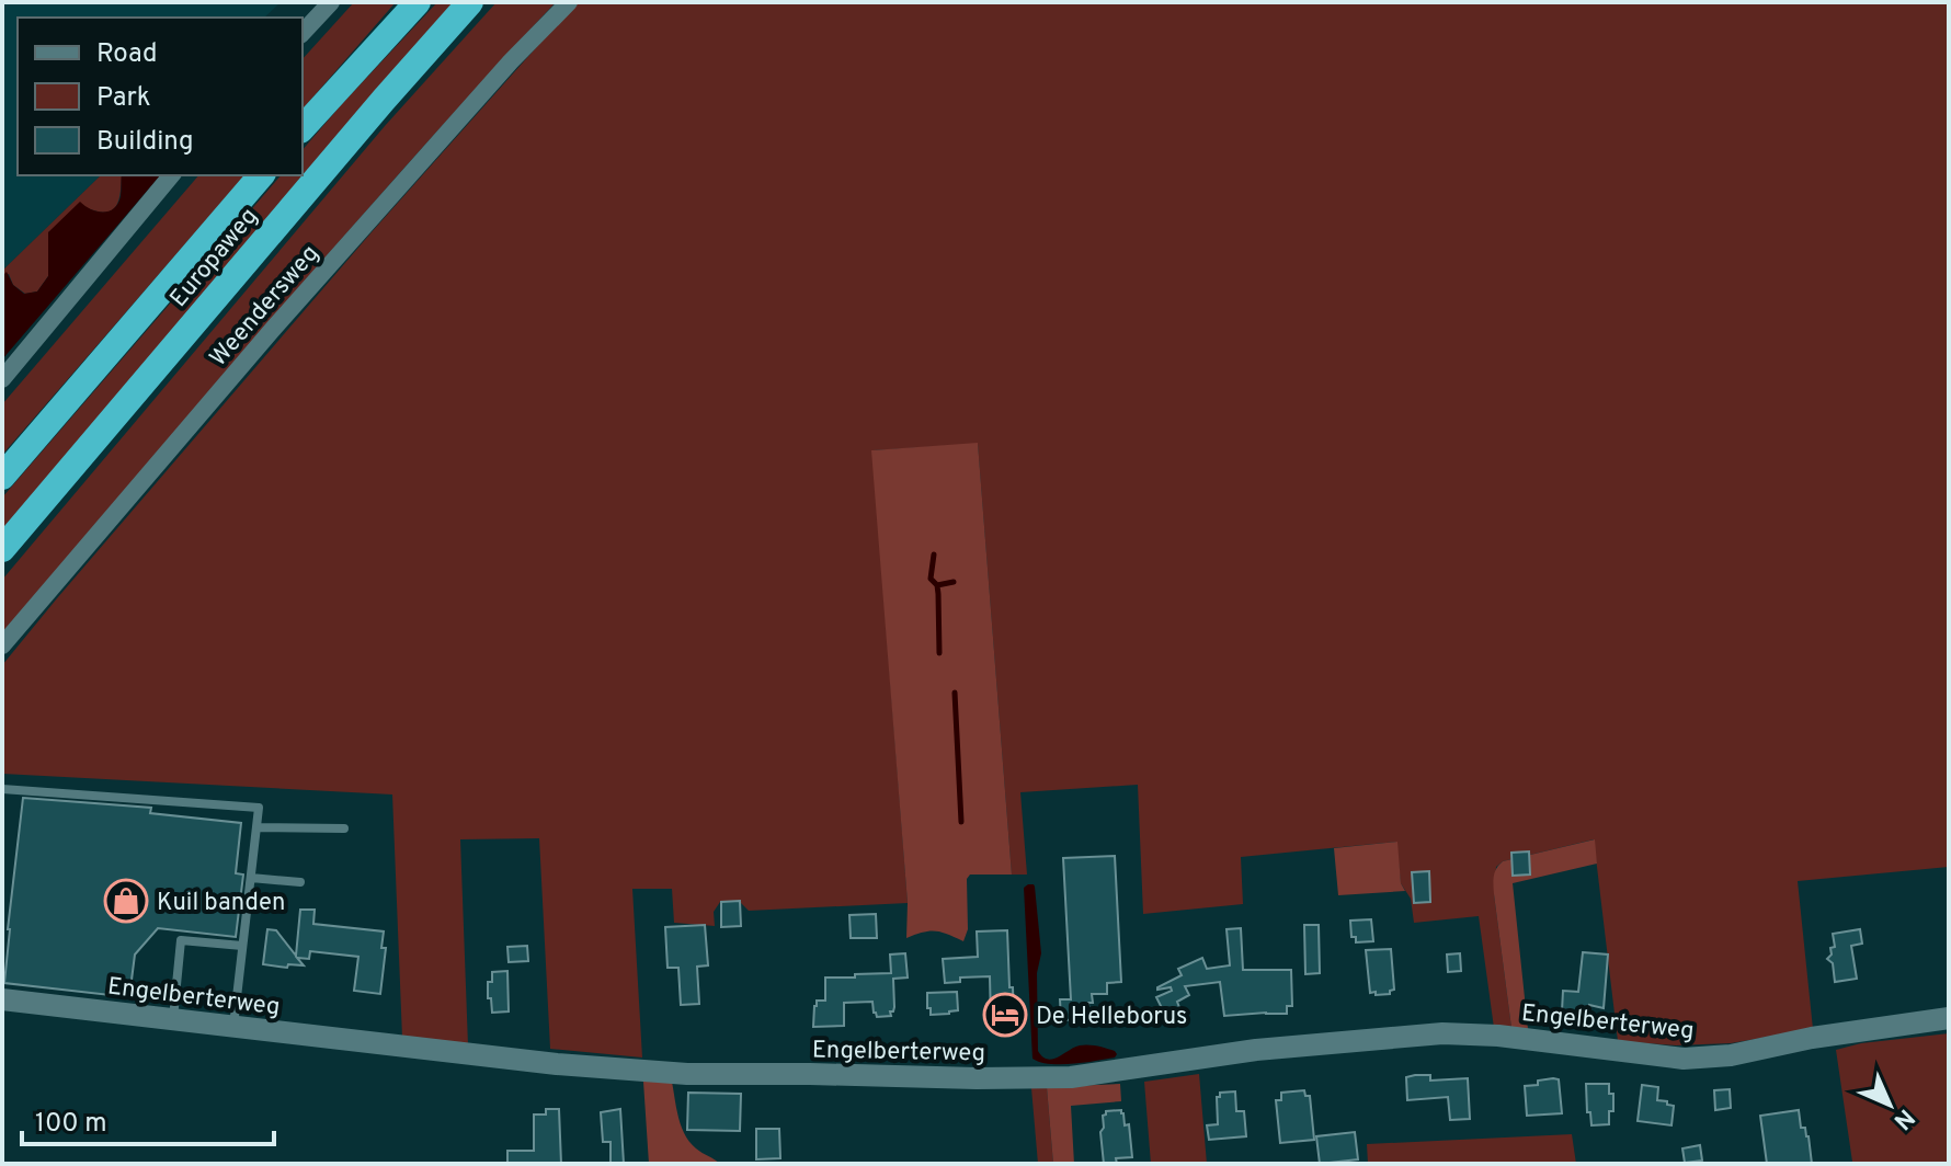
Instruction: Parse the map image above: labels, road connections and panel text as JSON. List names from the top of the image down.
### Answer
{
  "streets": {
    "highway": ["Europaweg"],
    "street": ["Weendersweg", "Engelberterweg"]
  },
  "places": {
    "shop": ["Kuil banden"],
    "hotel": ["De Helleborus"]
  },
  "legend": ["Road", "Park", "Building"],
  "scale_bar": "100 m",
  "north": "bottom right"
}
